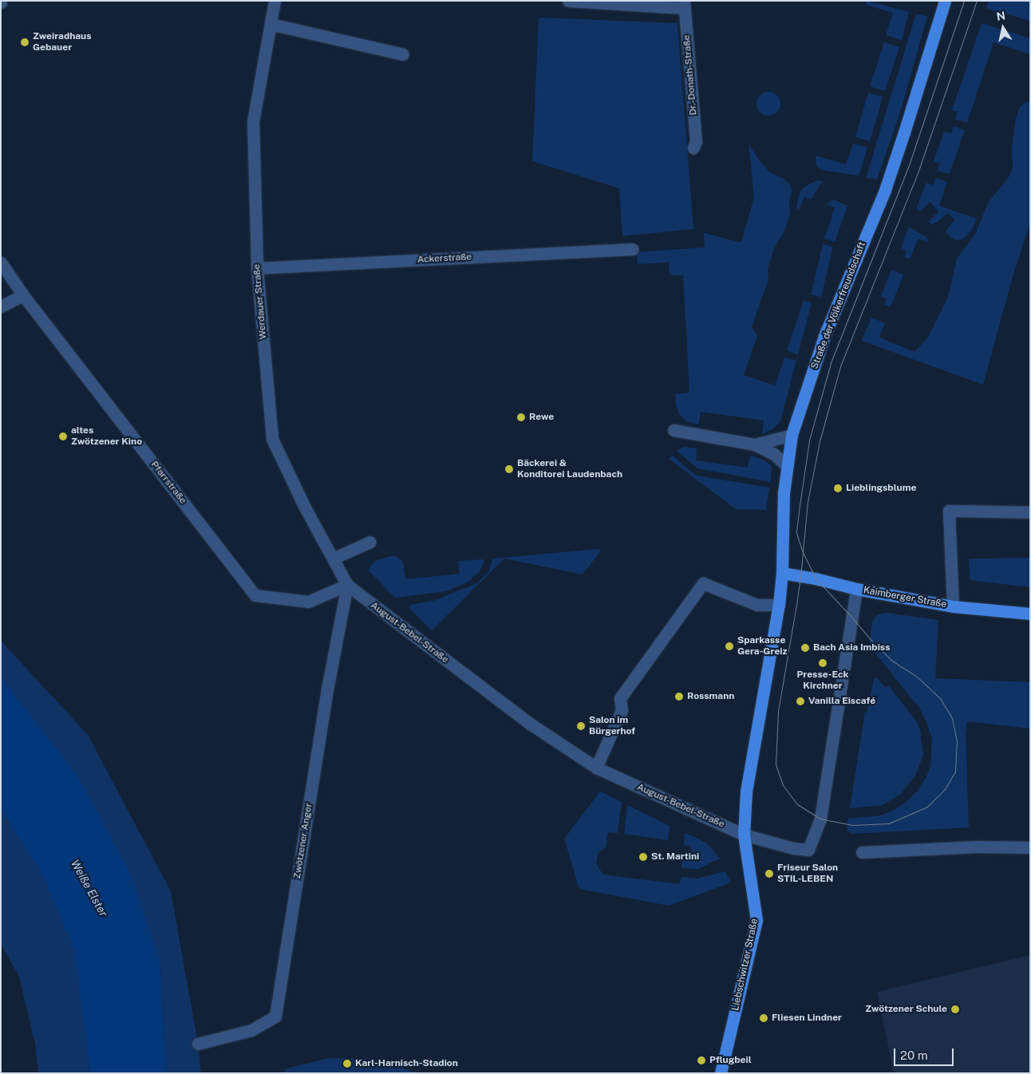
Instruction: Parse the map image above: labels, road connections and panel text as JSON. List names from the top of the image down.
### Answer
{
  "streets": {
    "main road": ["Straße der Völkerfreundschaft", "Kaimberger Straße", "Liebschwitzer Straße"],
    "street": [
      "Dr.-Donath-Straße",
      "Ackerstraße",
      "Werdauer Straße",
      "Pfarrstraße",
      "August-Bebel-Straße",
      "Zwötzener Anger"
    ]
  },
  "crossings": [
    ["Ackerstraße", "Werdauer Straße"],
    ["Werdauer Straße", "Pfarrstraße"],
    ["Werdauer Straße", "August-Bebel-Straße"],
    ["Werdauer Straße", "Zwötzener Anger"],
    ["Straße der Völkerfreundschaft", "Kaimberger Straße"],
    ["Straße der Völkerfreundschaft", "Liebschwitzer Straße"],
    ["Pfarrstraße", "August-Bebel-Straße"],
    ["Pfarrstraße", "Zwötzener Anger"],
    ["Kaimberger Straße", "August-Bebel-Straße"],
    ["August-Bebel-Straße", "Zwötzener Anger"],
    ["August-Bebel-Straße", "Liebschwitzer Straße"]
  ],
  "water": ["Weiße Elster"],
  "places": [
    "Zweiradhaus Gebauer",
    "Rewe",
    "altes Zwötzener Kino",
    "Bäckerei & Konditorei Laudenbach",
    "Lieblingsblume",
    "Sparkasse Gera-Greiz",
    "Bach Asia Imbiss",
    "Presse-Eck Kirchner",
    "Rossmann",
    "Vanilla Eiscafé",
    "Salon im Bürgerhof",
    "St. Martini",
    "Friseur Salon STIL-LEBEN",
    "Zwötzener Schule",
    "Fliesen Lindner",
    "Pflugbeil",
    "Karl-Harnisch-Stadion"
  ],
  "scale_bar": "20 m",
  "north": "top"
}
